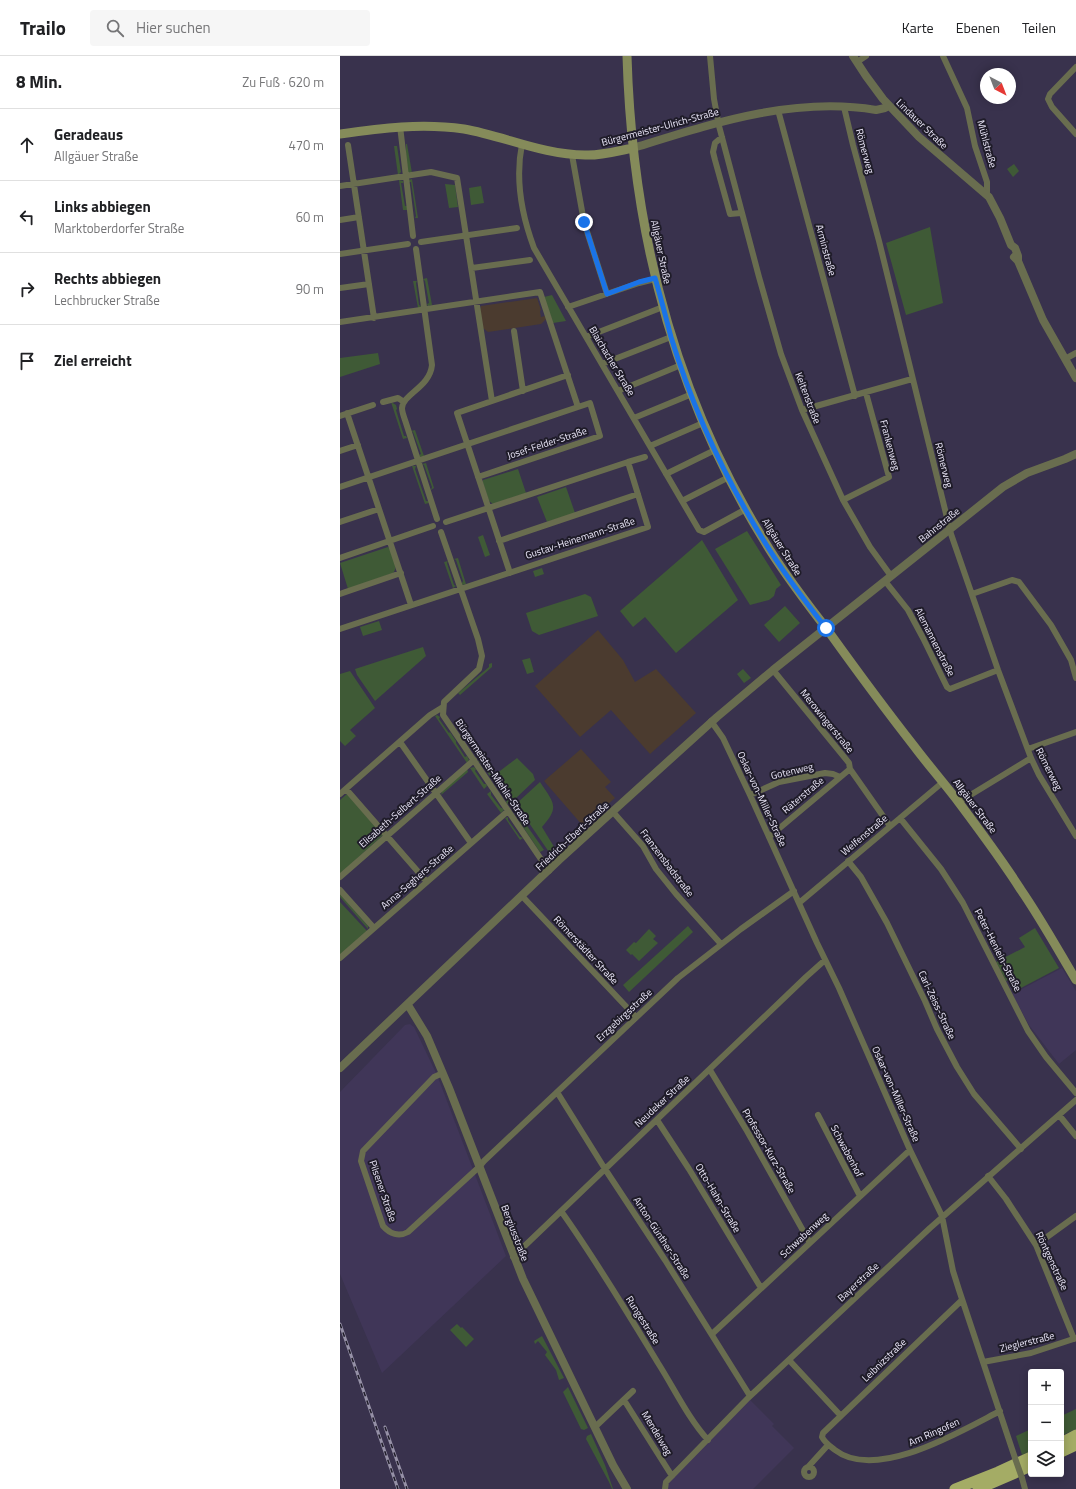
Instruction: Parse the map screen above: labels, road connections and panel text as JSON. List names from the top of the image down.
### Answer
{
  "streets": {
    "main road": ["Bürgermeister-Ulrich-Straße", "Allgäuer Straße"],
    "street": [
      "Lindauer Straße",
      "Mühlstraße",
      "Römerweg",
      "Arminstraße",
      "Blaichacher Straße",
      "Keltenstraße",
      "Josef-Felder-Straße",
      "Frankenweg",
      "Bahnstraße",
      "Gustav-Heinemann-Straße",
      "Alemannenstraße",
      "Merowingerstraße",
      "Gotenweg",
      "Bürgermeister-Miehle-Straße",
      "Räterstraße",
      "Oskar-von-Miller-Straße",
      "Elisabeth-Selbert-Straße",
      "Welfenstraße",
      "Friedrich-Ebert-Straße",
      "Franzensbadstraße",
      "Anna-Seghers-Straße",
      "Römerstädter Straße",
      "Peter-Henlein-Straße",
      "Carl-Zeiss-Straße",
      "Erzgebirgsstraße",
      "Neudeker Straße",
      "Professor-Kurz-Straße",
      "Schwabenhof",
      "Pilsener Straße",
      "Otto-Hahn-Straße",
      "Bergiusstraße",
      "Schwabenweg",
      "Anton-Günther-Straße",
      "Röntgenstraße",
      "Bayerstraße",
      "Rungestraße",
      "Zieglerstraße",
      "Leibnizstraße",
      "Am Ringofen",
      "Mendelweg"
    ]
  },
  "crossings": [
    ["Lindauer Straße", "Bürgermeister-Ulrich-Straße"],
    ["Lindauer Straße", "Mühlstraße"],
    ["Bürgermeister-Ulrich-Straße", "Römerweg"],
    ["Bürgermeister-Ulrich-Straße", "Arminstraße"],
    ["Bürgermeister-Ulrich-Straße", "Allgäuer Straße"],
    ["Bürgermeister-Ulrich-Straße", "Blaichacher Straße"],
    ["Bürgermeister-Ulrich-Straße", "Keltenstraße"],
    ["Römerweg", "Bahnstraße"],
    ["Römerweg", "Alemannenstraße"],
    ["Allgäuer Straße", "Blaichacher Straße"],
    ["Allgäuer Straße", "Bahnstraße"],
    ["Allgäuer Straße", "Welfenstraße"],
    ["Allgäuer Straße", "Friedrich-Ebert-Straße"],
    ["Keltenstraße", "Frankenweg"],
    ["Keltenstraße", "Bahnstraße"],
    ["Keltenstraße", "Alemannenstraße"],
    ["Bahnstraße", "Alemannenstraße"],
    ["Bahnstraße", "Friedrich-Ebert-Straße"],
    ["Merowingerstraße", "Räterstraße"],
    ["Merowingerstraße", "Welfenstraße"],
    ["Merowingerstraße", "Friedrich-Ebert-Straße"],
    ["Gotenweg", "Räterstraße"],
    ["Gotenweg", "Oskar-von-Miller-Straße"],
    ["Bürgermeister-Miehle-Straße", "Elisabeth-Selbert-Straße"],
    ["Bürgermeister-Miehle-Straße", "Friedrich-Ebert-Straße"],
    ["Bürgermeister-Miehle-Straße", "Anna-Seghers-Straße"],
    ["Räterstraße", "Oskar-von-Miller-Straße"],
    ["Oskar-von-Miller-Straße", "Welfenstraße"],
    ["Oskar-von-Miller-Straße", "Friedrich-Ebert-Straße"],
    ["Oskar-von-Miller-Straße", "Erzgebirgsstraße"],
    ["Oskar-von-Miller-Straße", "Neudeker Straße"],
    ["Oskar-von-Miller-Straße", "Schwabenweg"],
    ["Oskar-von-Miller-Straße", "Bayerstraße"],
    ["Oskar-von-Miller-Straße", "Zieglerstraße"],
    ["Oskar-von-Miller-Straße", "Leibnizstraße"],
    ["Oskar-von-Miller-Straße", "Am Ringofen"],
    ["Welfenstraße", "Peter-Henlein-Straße"],
    ["Welfenstraße", "Carl-Zeiss-Straße"],
    ["Friedrich-Ebert-Straße", "Franzensbadstraße"],
    ["Friedrich-Ebert-Straße", "Römerstädter Straße"],
    ["Friedrich-Ebert-Straße", "Bergiusstraße"],
    ["Franzensbadstraße", "Erzgebirgsstraße"],
    ["Römerstädter Straße", "Erzgebirgsstraße"],
    ["Carl-Zeiss-Straße", "Bayerstraße"],
    ["Erzgebirgsstraße", "Pilsener Straße"],
    ["Erzgebirgsstraße", "Bergiusstraße"],
    ["Erzgebirgsstraße", "Anton-Günther-Straße"],
    ["Neudeker Straße", "Professor-Kurz-Straße"],
    ["Neudeker Straße", "Otto-Hahn-Straße"],
    ["Neudeker Straße", "Bergiusstraße"],
    ["Neudeker Straße", "Anton-Günther-Straße"],
    ["Neudeker Straße", "Rungestraße"],
    ["Professor-Kurz-Straße", "Schwabenweg"],
    ["Schwabenhof", "Schwabenweg"],
    ["Pilsener Straße", "Bergiusstraße"],
    ["Otto-Hahn-Straße", "Schwabenweg"],
    ["Schwabenweg", "Anton-Günther-Straße"],
    ["Anton-Günther-Straße", "Bayerstraße"],
    ["Röntgenstraße", "Bayerstraße"],
    ["Röntgenstraße", "Zieglerstraße"],
    ["Bayerstraße", "Rungestraße"],
    ["Bayerstraße", "Mendelweg"],
    ["Leibnizstraße", "Am Ringofen"]
  ],
  "north": "bottom right",
  "page": {
    "header": "Trailo",
    "search": "Hier suchen",
    "nav": ["Karte", "Ebenen", "Teilen"],
    "heading": ["8 Min.", "Zu Fuß · 620 m"],
    "list": [
      ["Geradeaus", "Allgäuer Straße", "470 m"],
      ["Links abbiegen", "Marktoberdorfer Straße", "60 m"],
      ["Rechts abbiegen", "Lechbrucker Straße", "90 m"],
      "Ziel erreicht"
    ],
    "map_buttons": ["+", "−"]
  }
}
